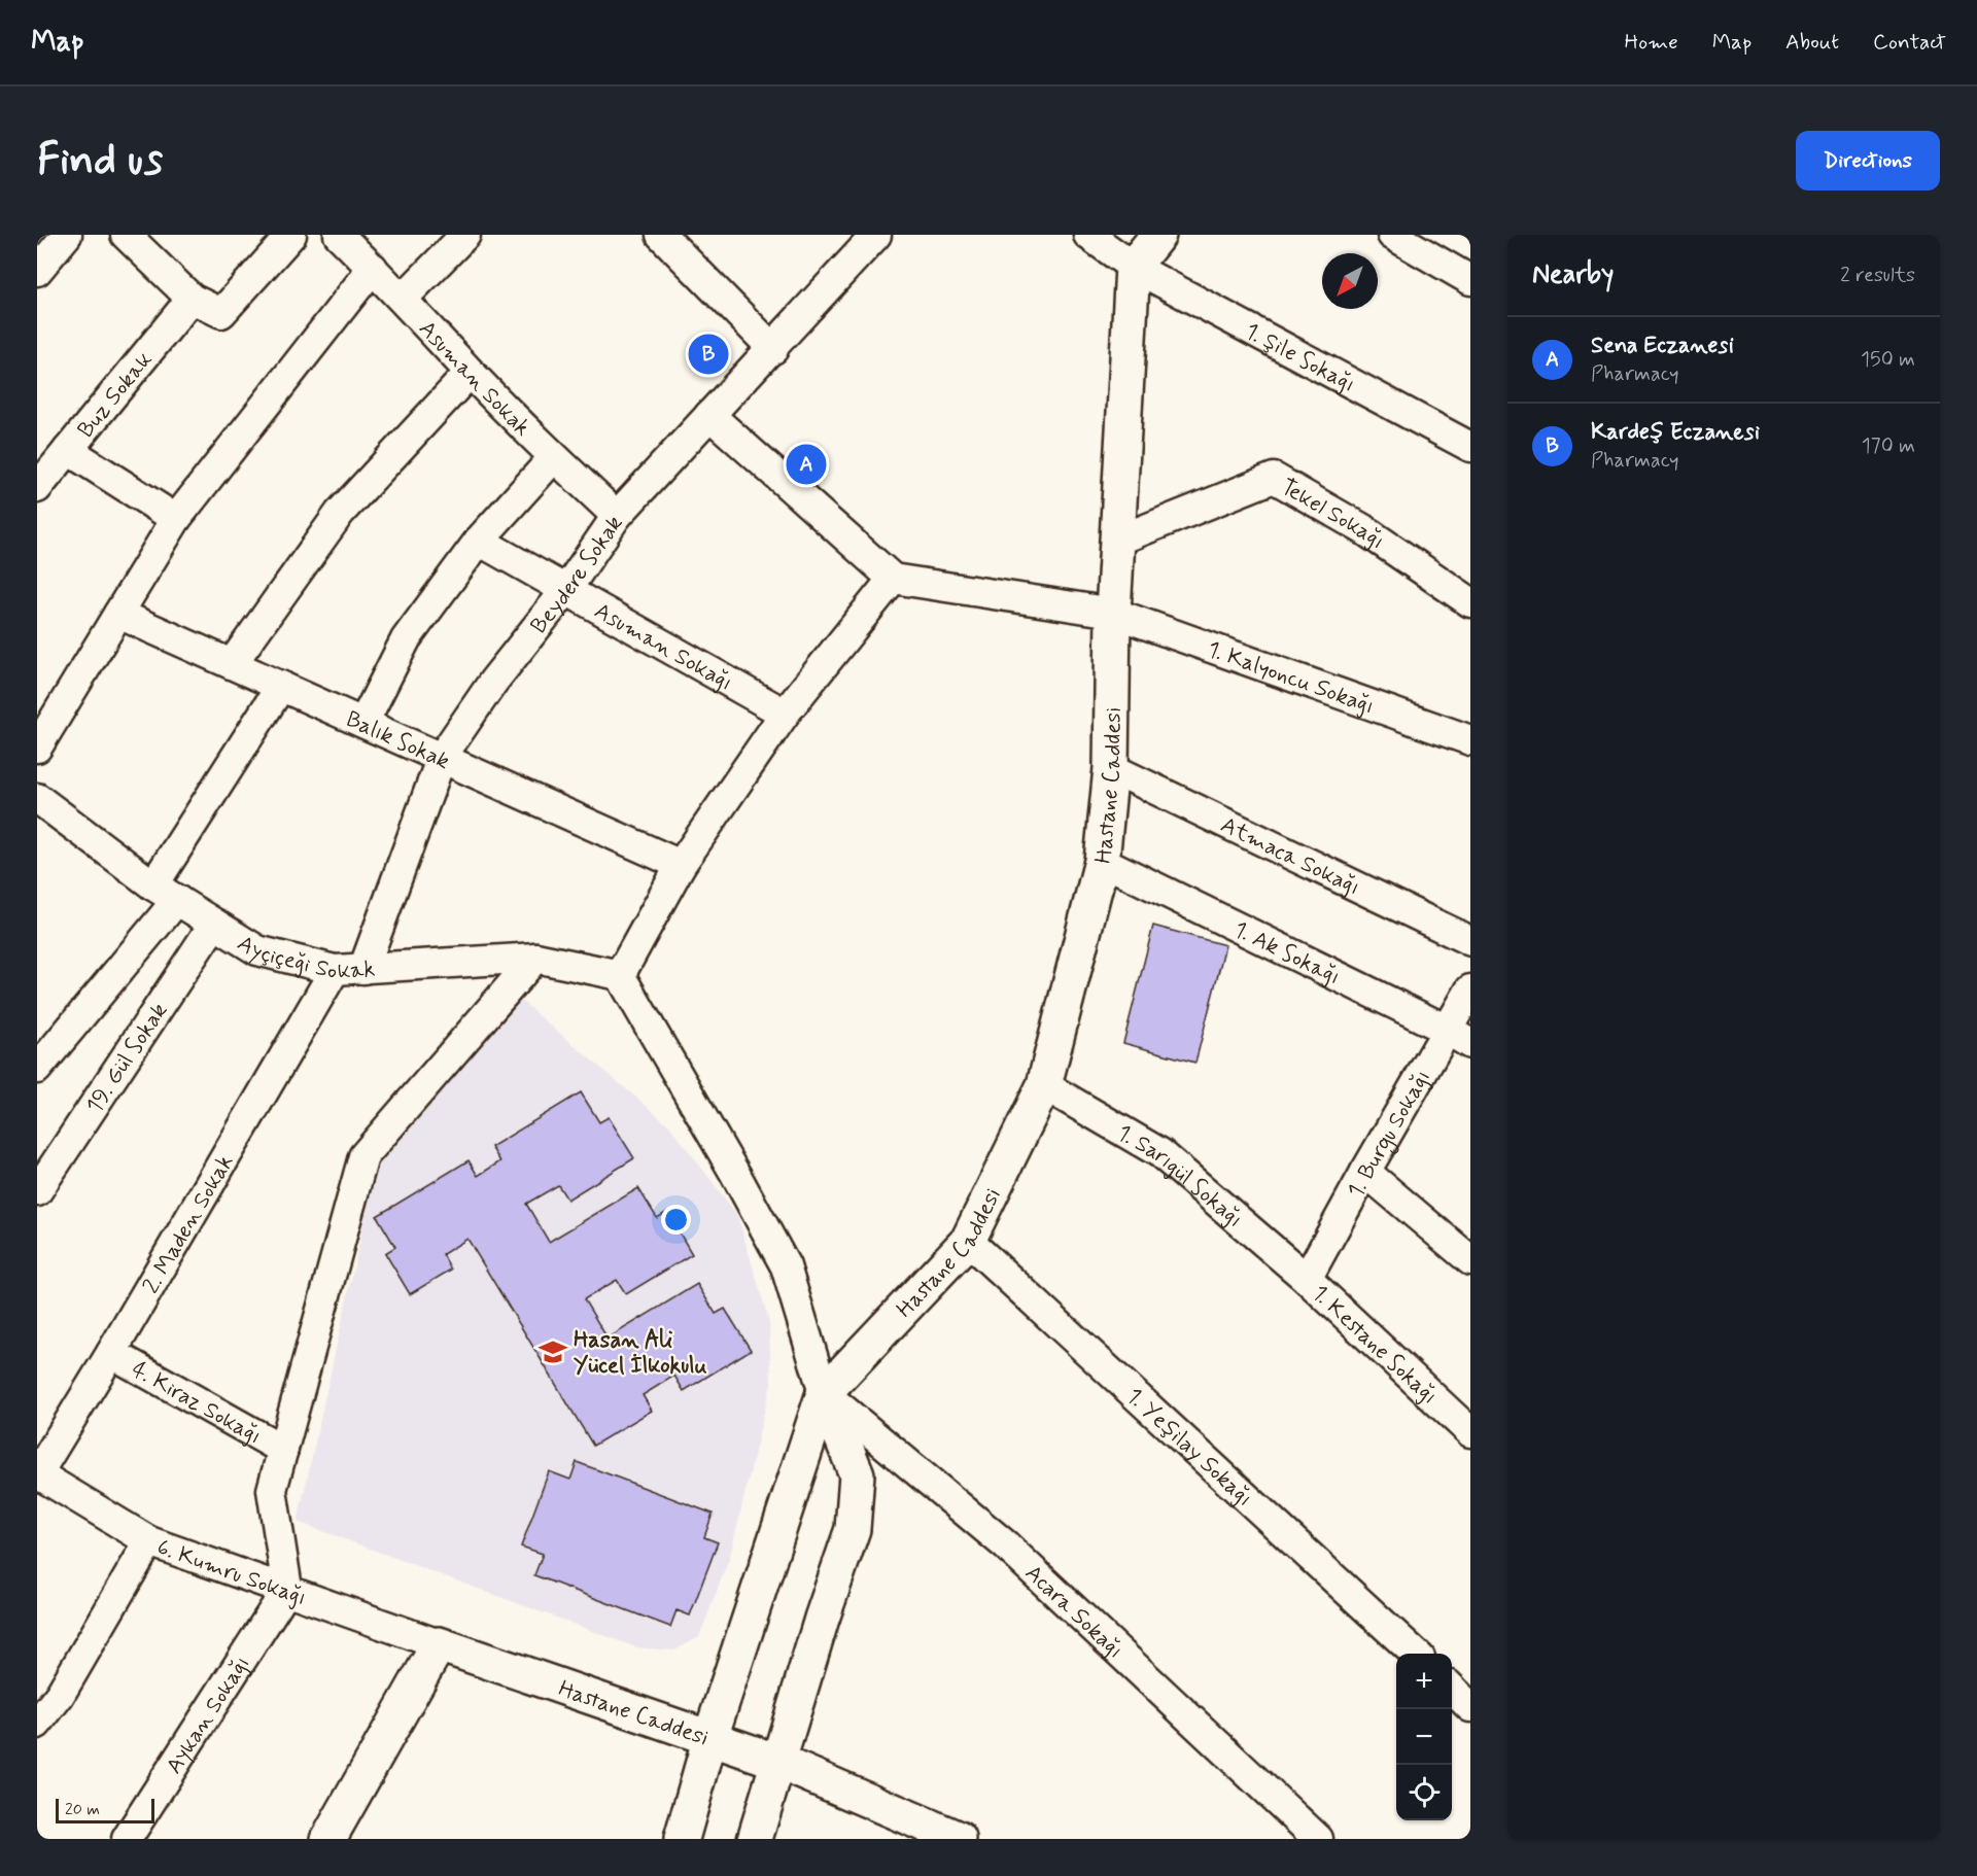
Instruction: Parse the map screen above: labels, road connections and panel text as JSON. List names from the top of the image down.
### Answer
{
  "streets": {
    "main road": ["Hastane Caddesi"],
    "street": [
      "1. Şile Sokağı",
      "Asuman Sokak",
      "Buz Sokak",
      "Tekel Sokağı",
      "Beydere Sokak",
      "Asuman Sokağı",
      "1. Kalyoncu Sokağı",
      "Balık Sokak",
      "Atmaca Sokağı",
      "Ayçiçeği Sokak",
      "1. Ak Sokağı",
      "19. Gül Sokak",
      "1. Burgu Sokağı",
      "1. Sarıgül Sokağı",
      "2. Maden Sokak",
      "1. Kestane Sokağı",
      "4. Kiraz Sokağı",
      "1. Yeşilay Sokağı",
      "6. Kumru Sokağı",
      "Acara Sokağı",
      "Aykan Sokağı"
    ]
  },
  "crossings": [
    ["1. Şile Sokağı", "Hastane Caddesi"],
    ["Asuman Sokak", "Beydere Sokak"],
    ["Tekel Sokağı", "Hastane Caddesi"],
    ["Beydere Sokak", "Asuman Sokağı"],
    ["Beydere Sokak", "Balık Sokak"],
    ["Beydere Sokak", "Ayçiçeği Sokak"],
    ["Beydere Sokak", "2. Maden Sokak"],
    ["1. Kalyoncu Sokağı", "Hastane Caddesi"],
    ["Hastane Caddesi", "Atmaca Sokağı"],
    ["Hastane Caddesi", "1. Ak Sokağı"],
    ["Hastane Caddesi", "1. Sarıgül Sokağı"],
    ["Hastane Caddesi", "1. Yeşilay Sokağı"],
    ["Hastane Caddesi", "6. Kumru Sokağı"],
    ["Hastane Caddesi", "Acara Sokağı"],
    ["Ayçiçeği Sokak", "19. Gül Sokak"],
    ["Ayçiçeği Sokak", "2. Maden Sokak"],
    ["1. Ak Sokağı", "1. Burgu Sokağı"],
    ["1. Burgu Sokağı", "1. Sarıgül Sokağı"],
    ["1. Burgu Sokağı", "1. Kestane Sokağı"],
    ["1. Sarıgül Sokağı", "1. Kestane Sokağı"],
    ["2. Maden Sokak", "4. Kiraz Sokağı"],
    ["2. Maden Sokak", "6. Kumru Sokağı"],
    ["6. Kumru Sokağı", "Aykan Sokağı"]
  ],
  "places": {
    "school or university": ["Hasan Ali Yücel İlkokulu"]
  },
  "scale_bar": "20 m",
  "north": "bottom left",
  "page": {
    "header": "Map",
    "nav": [
      "Home",
      "Map",
      "About",
      "Contact"
    ],
    "buttons": "Directions",
    "title": "Find us",
    "heading": ["Nearby", "2 results"],
    "list": [
      {
        "mark": "A",
        "name": "Sena Eczanesi",
        "note": "Pharmacy",
        "value": "150 m"
      },
      {
        "mark": "B",
        "name": "Kardeş Eczanesi",
        "note": "Pharmacy",
        "value": "170 m"
      }
    ],
    "pins": ["B", "A"],
    "map_buttons": ["+", "−"],
    "scale": "20 m"
  }
}
